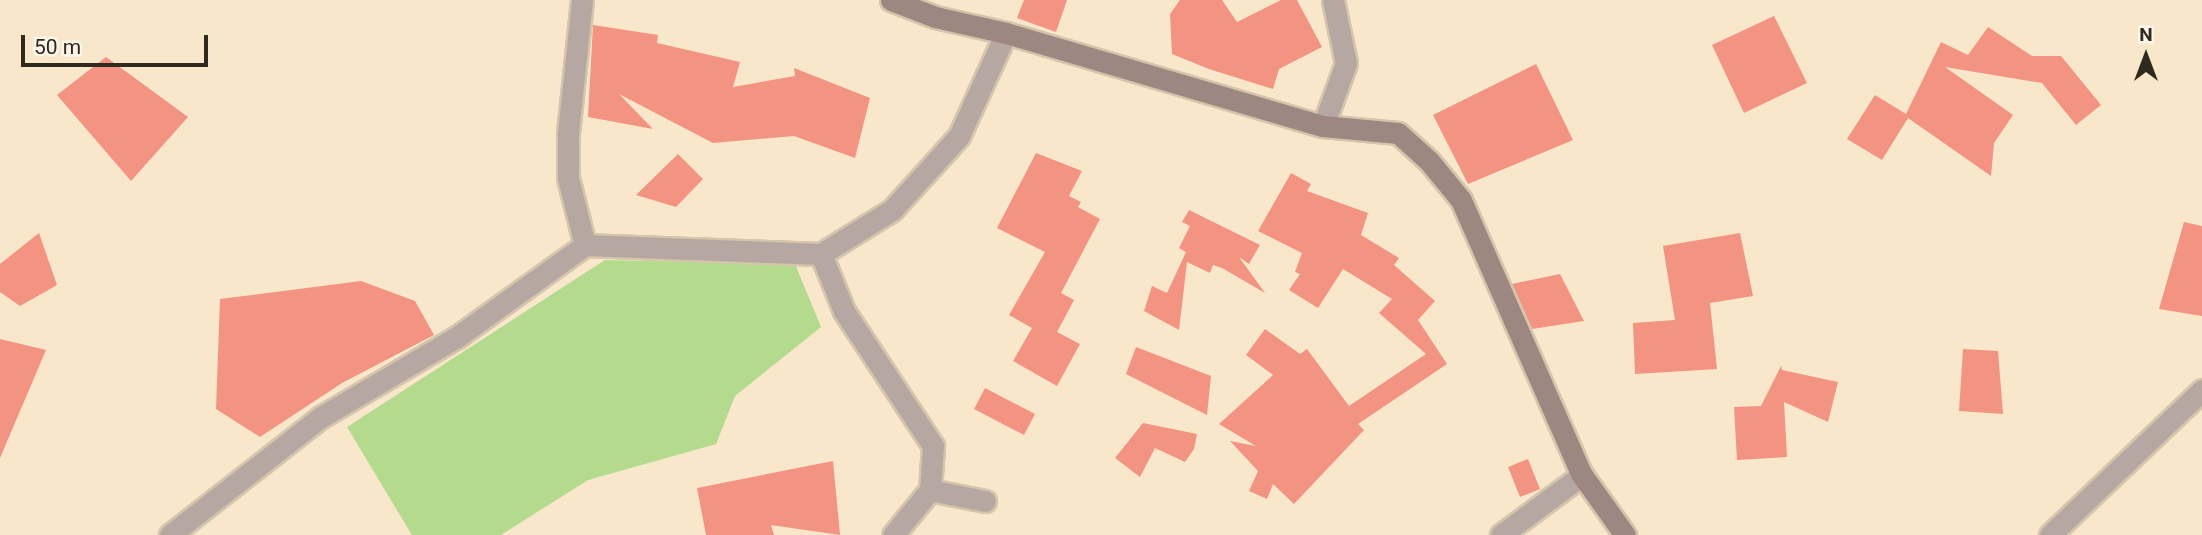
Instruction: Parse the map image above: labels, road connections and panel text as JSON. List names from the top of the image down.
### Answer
{
  "scale_bar": "50 m",
  "north": "top"
}
